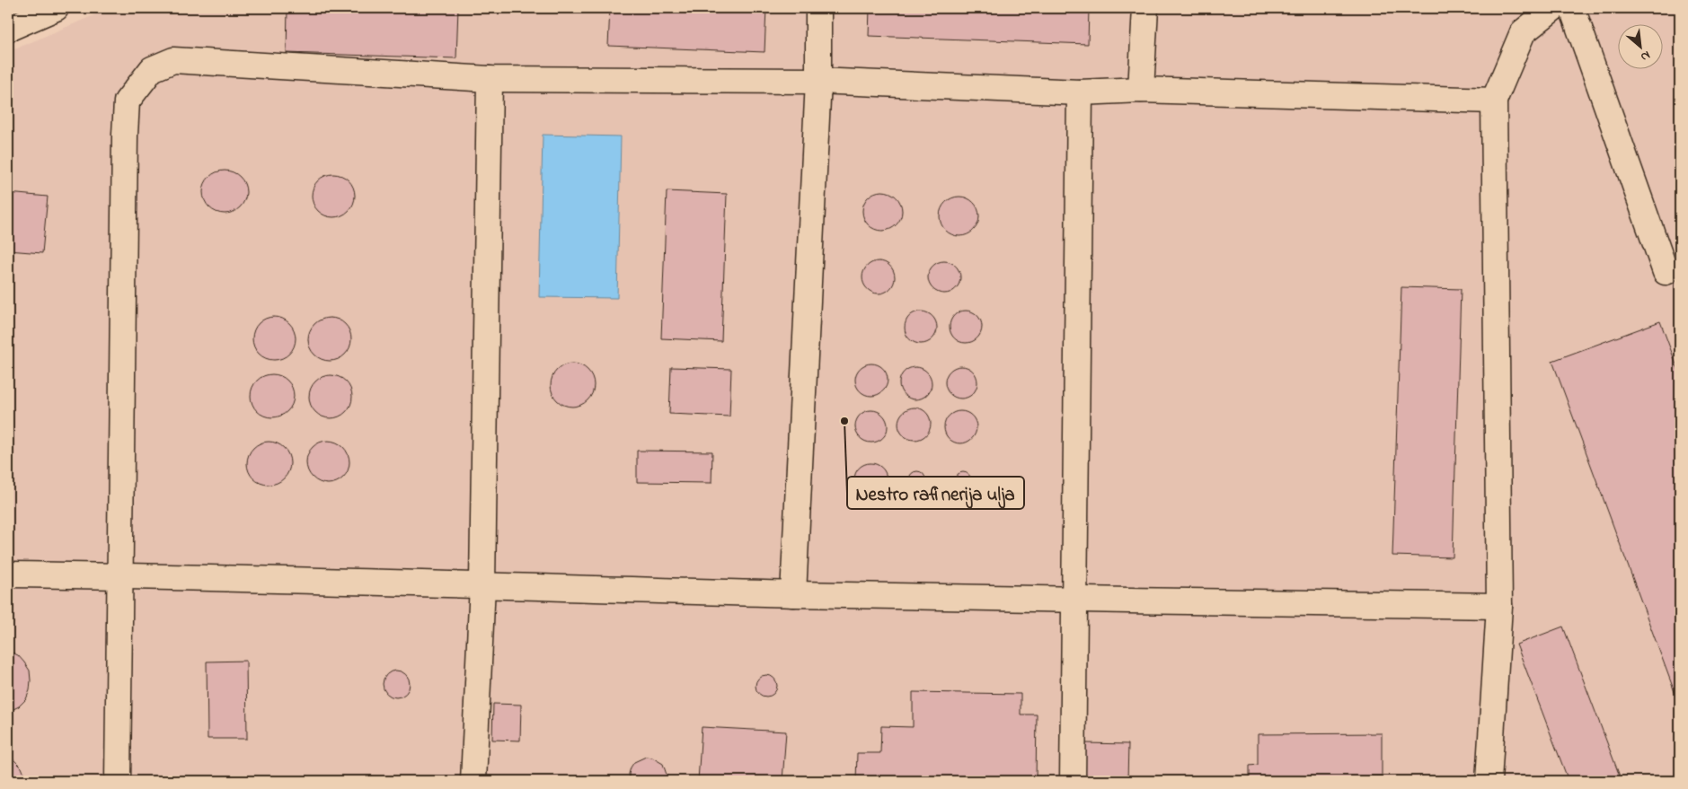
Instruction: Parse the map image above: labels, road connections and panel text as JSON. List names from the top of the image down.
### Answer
{
  "places": ["Nestro rafinerija ulja"],
  "north": "bottom right"
}
